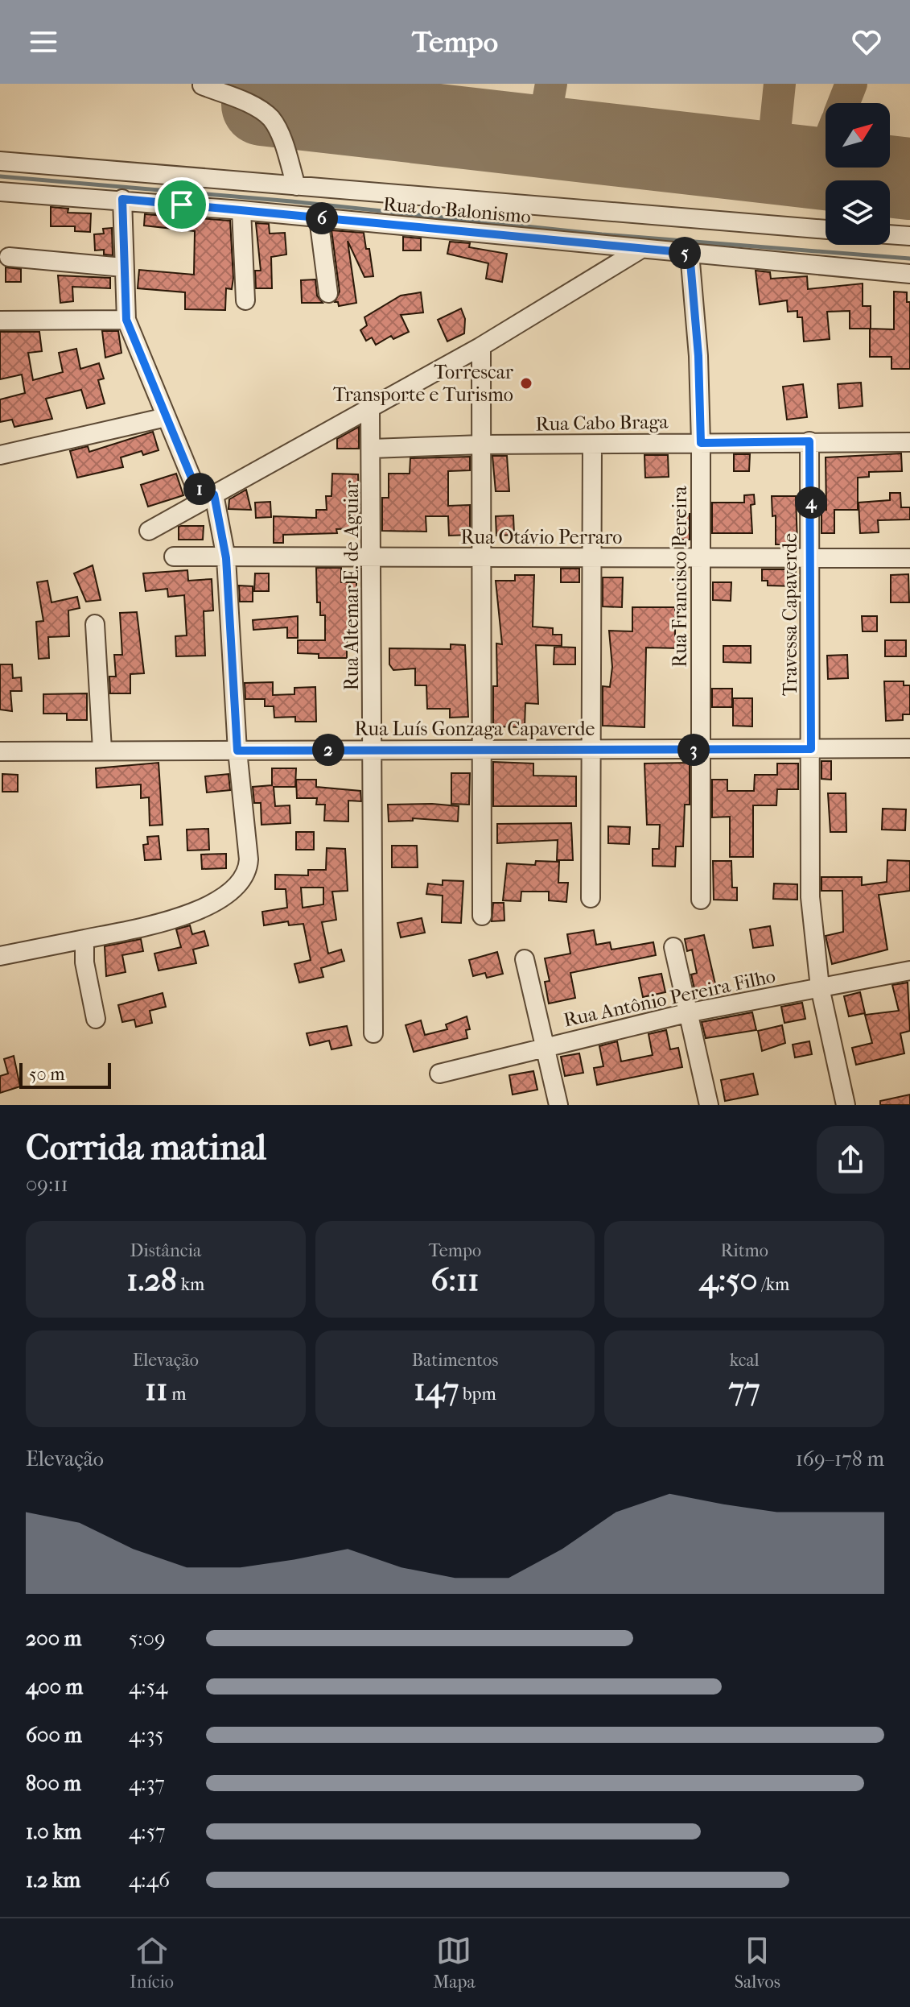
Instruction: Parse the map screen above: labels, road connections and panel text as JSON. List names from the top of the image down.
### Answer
{
  "streets": {
    "street": [
      "Rua do Balonismo",
      "Rua Cabo Braga",
      "Rua Otávio Perraro",
      "Rua Francisco Pereira",
      "Rua Altemar E. de Aguiar",
      "Travessa Capaverde",
      "Rua Luís Gonzaga Capaverde",
      "Rua Antônio Pereira Filho"
    ]
  },
  "crossings": [
    ["Rua do Balonismo", "Rua Francisco Pereira"],
    ["Rua Cabo Braga", "Rua Francisco Pereira"],
    ["Rua Cabo Braga", "Rua Altemar E. de Aguiar"],
    ["Rua Cabo Braga", "Travessa Capaverde"],
    ["Rua Otávio Perraro", "Rua Francisco Pereira"],
    ["Rua Otávio Perraro", "Rua Altemar E. de Aguiar"],
    ["Rua Otávio Perraro", "Travessa Capaverde"],
    ["Rua Francisco Pereira", "Rua Luís Gonzaga Capaverde"],
    ["Rua Altemar E. de Aguiar", "Rua Luís Gonzaga Capaverde"],
    ["Travessa Capaverde", "Rua Luís Gonzaga Capaverde"],
    ["Travessa Capaverde", "Rua Antônio Pereira Filho"]
  ],
  "places": ["Torrescar Transporte e Turismo"],
  "scale_bar": "50 m",
  "north": "top right",
  "page": {
    "header": "Tempo",
    "pins": [
      "6",
      "5",
      "1",
      "4",
      "2",
      "3"
    ],
    "scale": "50 m",
    "heading": ["Corrida matinal", "09:11"],
    "stats": [
      ["Distância", "1.28 km"],
      ["Tempo", "6:11"],
      ["Ritmo", "4:50 /km"],
      ["Elevação", "11 m"],
      ["Batimentos", "147 bpm"],
      ["kcal", "77"]
    ],
    "chart": ["Elevação", "169–178 m"],
    "list": [
      {
        "name": "200 m",
        "note": "5:09"
      },
      {
        "name": "400 m",
        "note": "4:54"
      },
      {
        "name": "600 m",
        "note": "4:35"
      },
      {
        "name": "800 m",
        "note": "4:37"
      },
      {
        "name": "1.0 km",
        "note": "4:57"
      },
      {
        "name": "1.2 km",
        "note": "4:46"
      }
    ],
    "tabs": ["Início", "Mapa", "Salvos"]
  }
}
